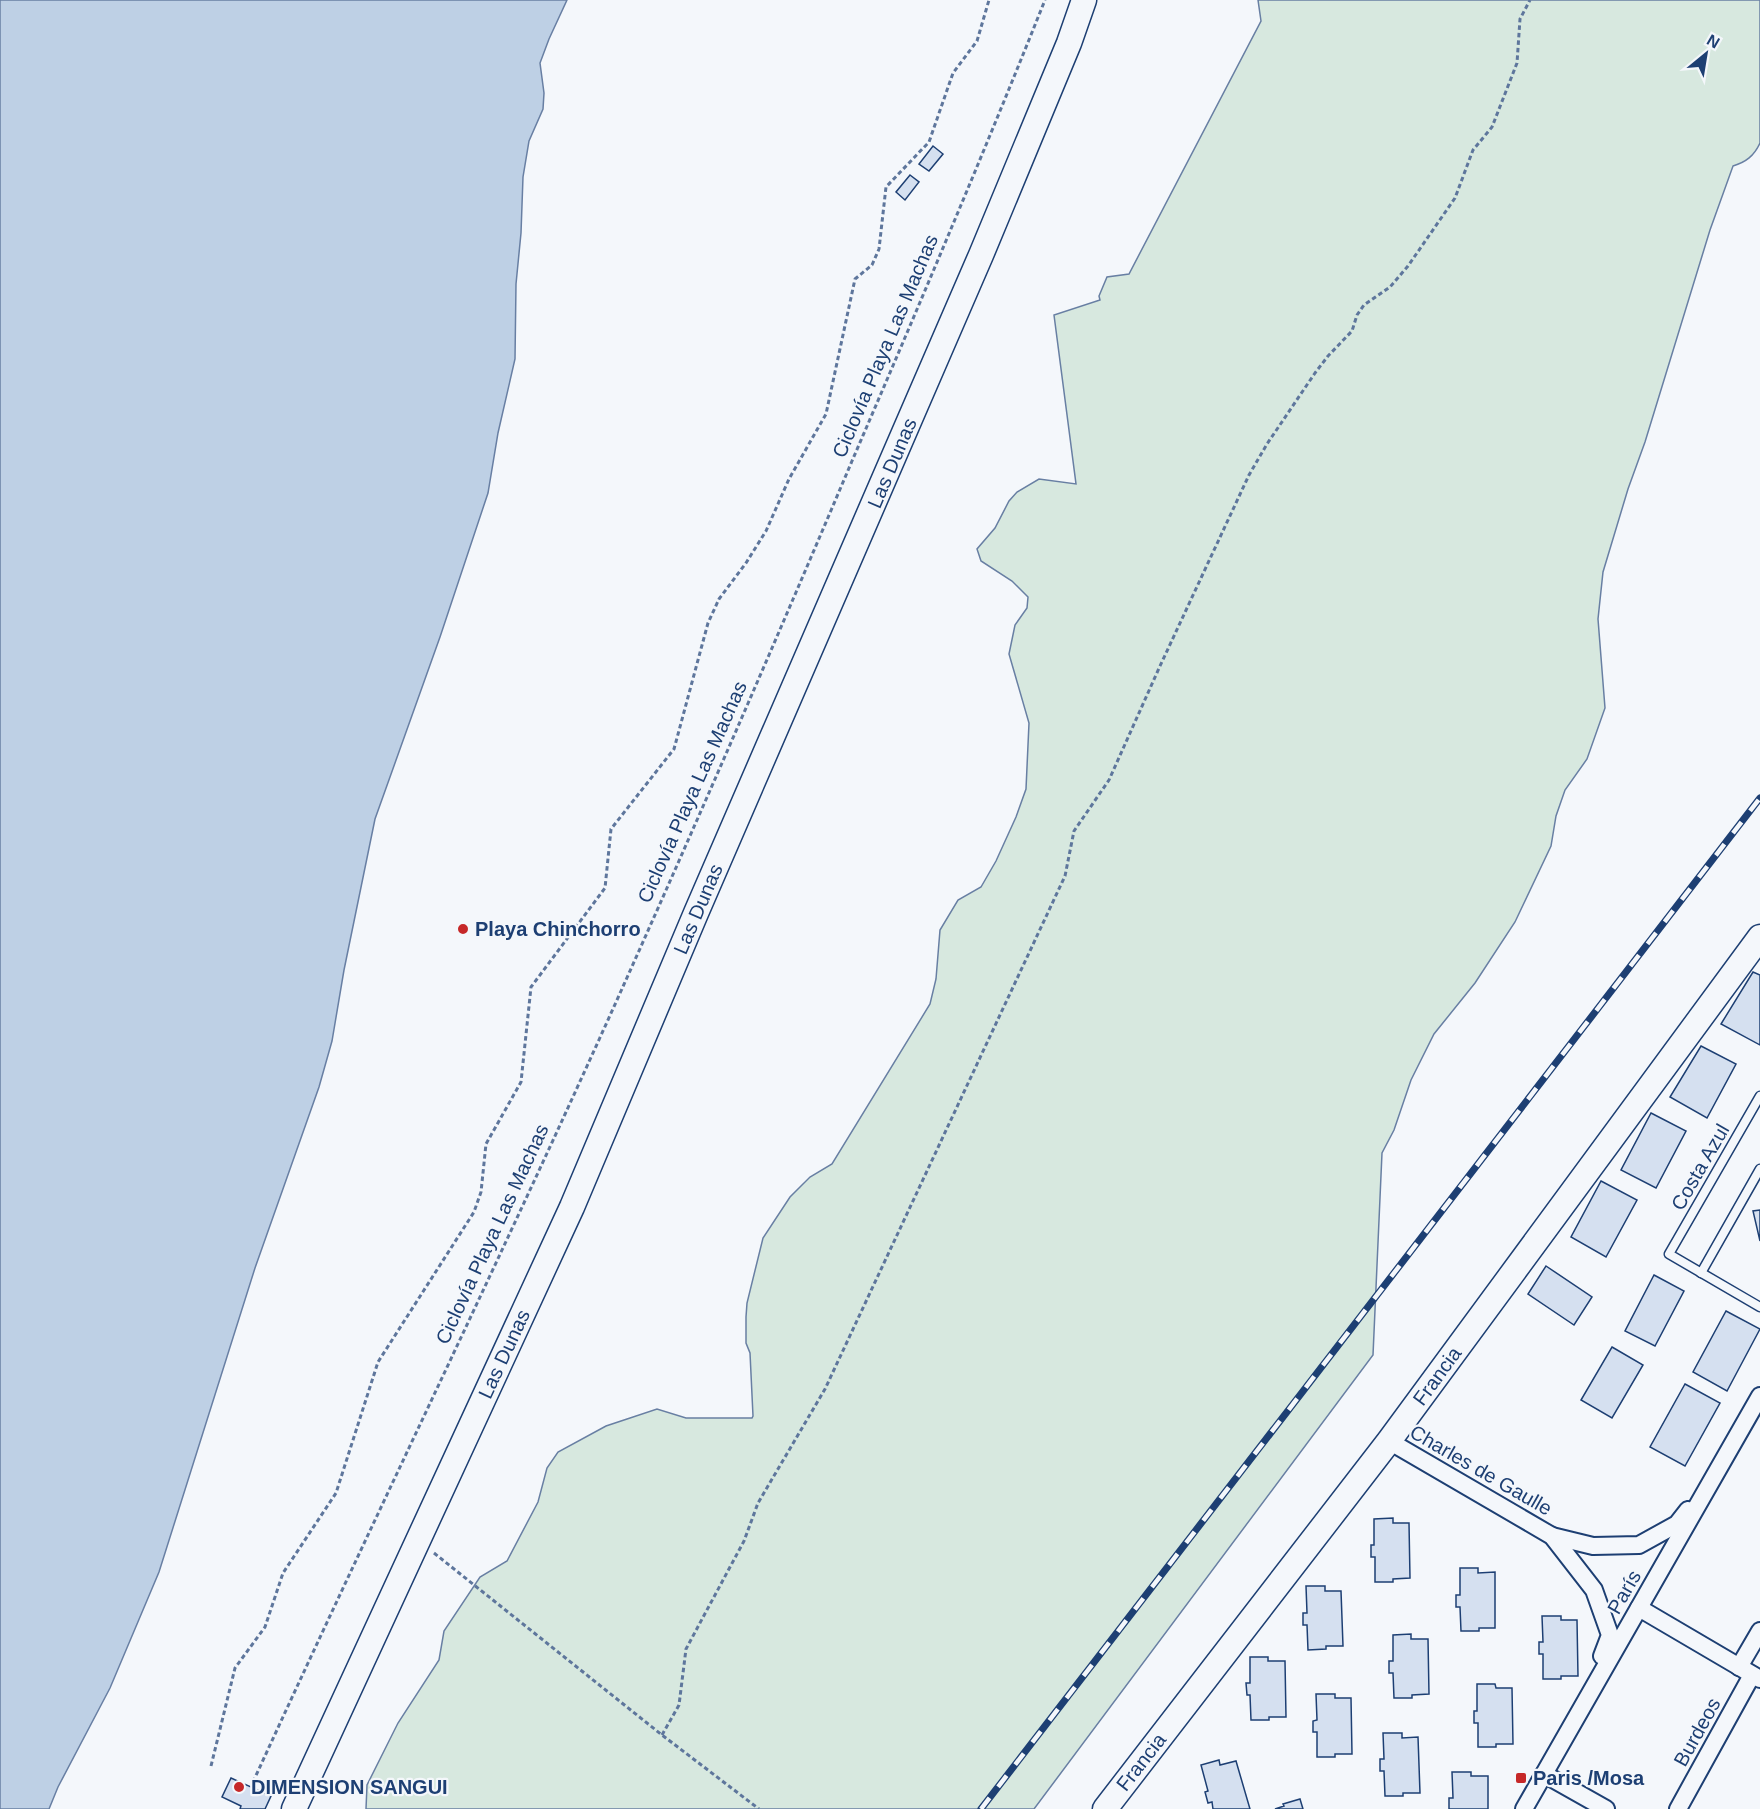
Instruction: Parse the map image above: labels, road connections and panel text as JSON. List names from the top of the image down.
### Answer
{
  "streets": {
    "main road": ["Las Dunas", "Francia"],
    "street": ["Charles de Gaulle", "París", "Burdeos"],
    "lane": ["Costa Azul"],
    "path": ["Ciclovía Playa Las Machas"]
  },
  "crossings": [
    ["Francia", "Charles de Gaulle"],
    ["Charles de Gaulle", "París"]
  ],
  "places": {
    "other": ["Playa Chinchorro", "DIMENSION SANGUI"],
    "transit": ["Paris /Mosa"]
  },
  "north": "top right"
}
